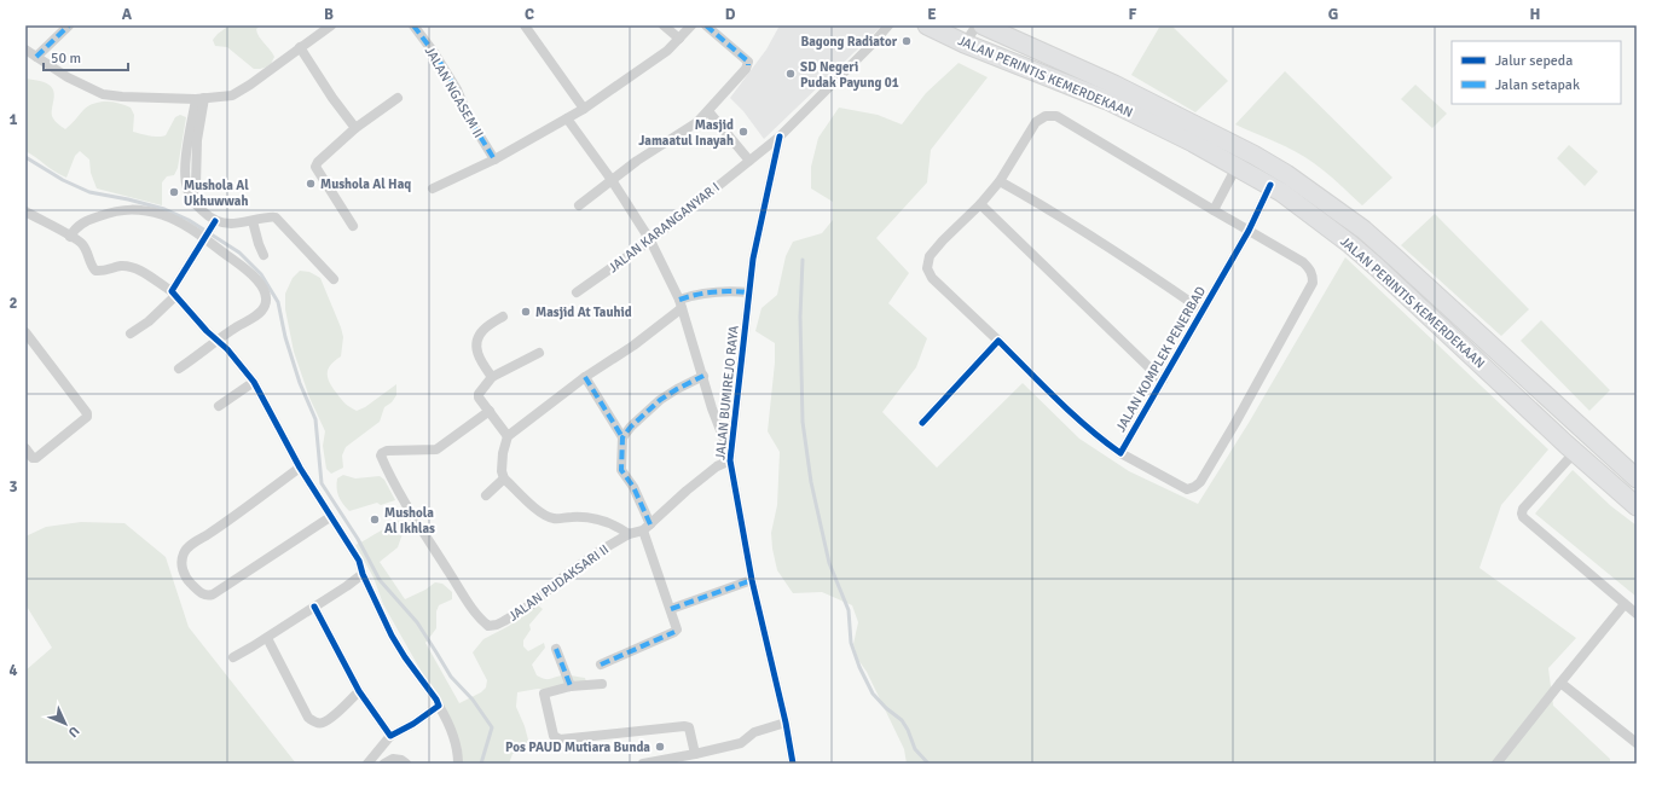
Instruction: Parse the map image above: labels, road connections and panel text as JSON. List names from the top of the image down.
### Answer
{
  "streets": {
    "highway": ["JALAN PERINTIS KEMERDEKAAN"],
    "street": [
      "JALAN NGASEM II",
      "JALAN KARANGANYAR I",
      "JALAN KOMPLEK PENERBAD",
      "JALAN BUMIREJO RAYA",
      "JALAN PUDAKSARI II"
    ]
  },
  "crossings": [
    ["JALAN PERINTIS KEMERDEKAAN", "JALAN KOMPLEK PENERBAD"],
    ["JALAN KARANGANYAR I", "JALAN BUMIREJO RAYA"],
    ["JALAN BUMIREJO RAYA", "JALAN PUDAKSARI II"]
  ],
  "places": [
    "Bagong Radiator",
    "SD Negeri Pudak Payung 01",
    "Masjid Jamaatul Inayah",
    "Mushola Al Haq",
    "Mushola Al Ukhuwwah",
    "Masjid At Tauhid",
    "Mushola Al Ikhlas",
    "Pos PAUD Mutiara Bunda"
  ],
  "legend": ["Jalur sepeda", "Jalan setapak"],
  "scale_bar": "50 m",
  "north": "bottom right",
  "grid": {
    "columns": [
      "A",
      "B",
      "C",
      "D",
      "E",
      "F",
      "G",
      "H"
    ],
    "rows": [
      "1",
      "2",
      "3",
      "4"
    ]
  }
}
